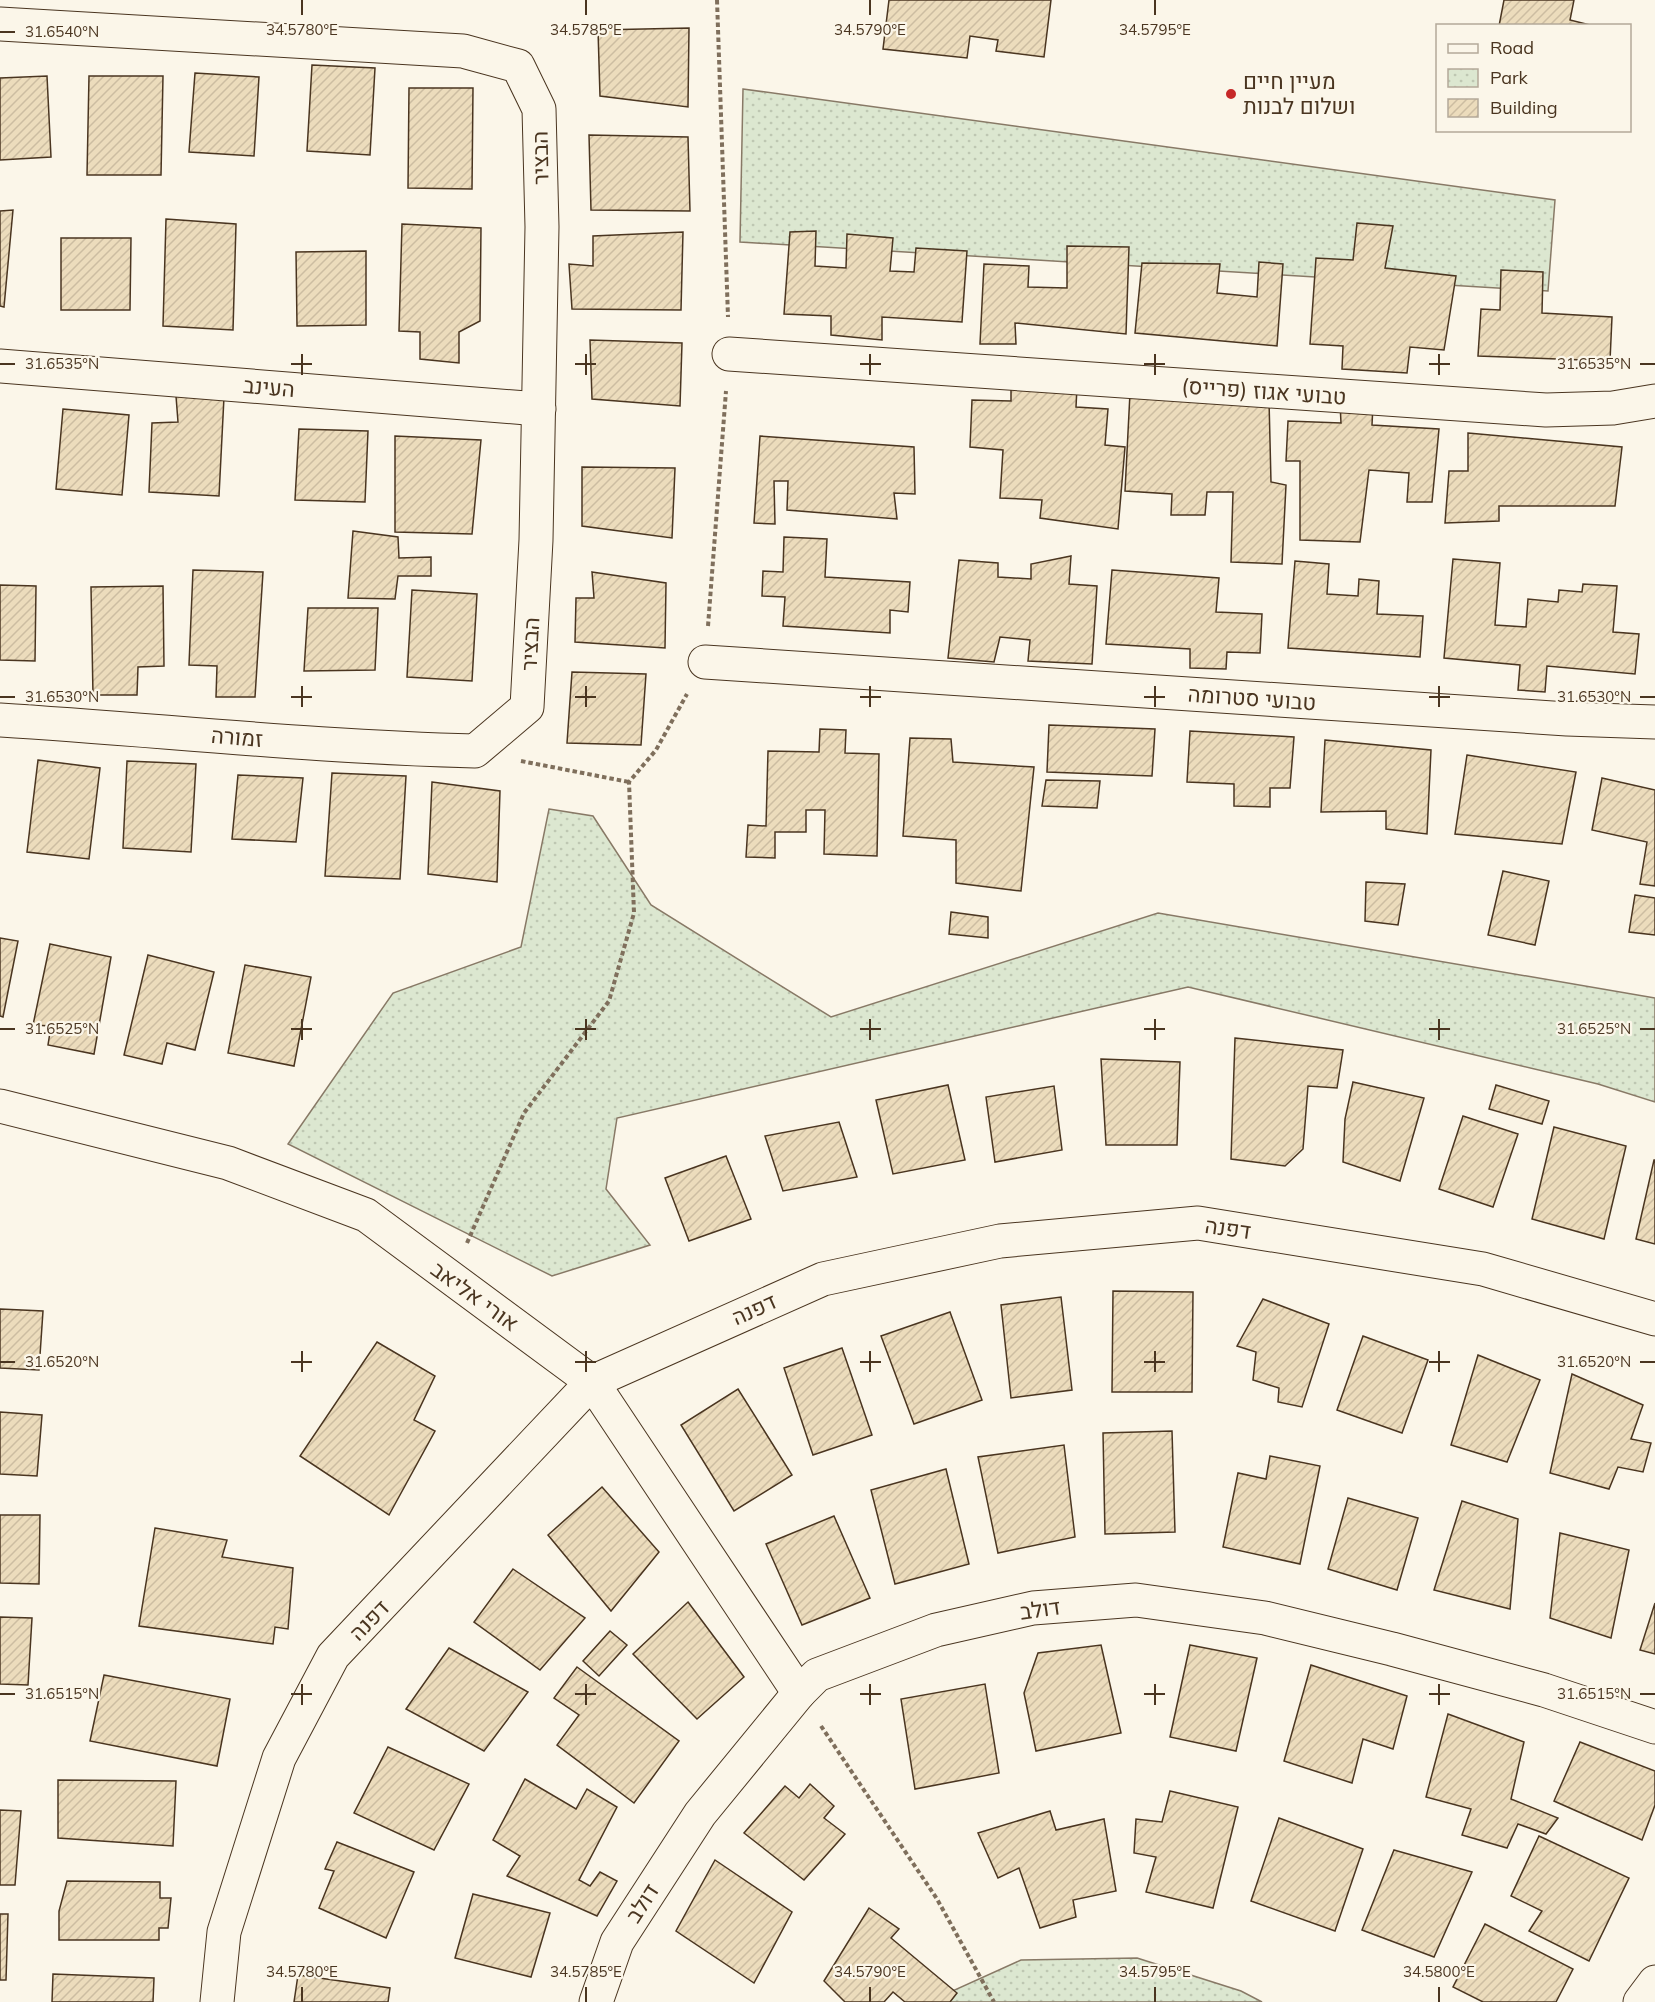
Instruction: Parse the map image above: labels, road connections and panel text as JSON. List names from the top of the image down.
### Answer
{
  "streets": {
    "street": [
      "הבציר",
      "העינב",
      "טבועי אגוז (פרייס)",
      "טבועי סטרומה",
      "זמורה",
      "דפנה",
      "אורי אליאב",
      "דולב"
    ]
  },
  "crossings": [
    ["הבציר", "העינב"],
    ["הבציר", "זמורה"],
    ["דפנה", "אורי אליאב"],
    ["אורי אליאב", "דולב"]
  ],
  "places": ["מעיין חיים ושלום לבנות"],
  "legend": ["Road", "Park", "Building"],
  "coordinates": [
    "34.5780°E",
    "34.5785°E",
    "34.5790°E",
    "34.5795°E",
    "31.6540°N",
    "31.6535°N",
    "31.6530°N",
    "31.6525°N",
    "31.6520°N",
    "31.6515°N",
    "34.5800°E"
  ]
}
